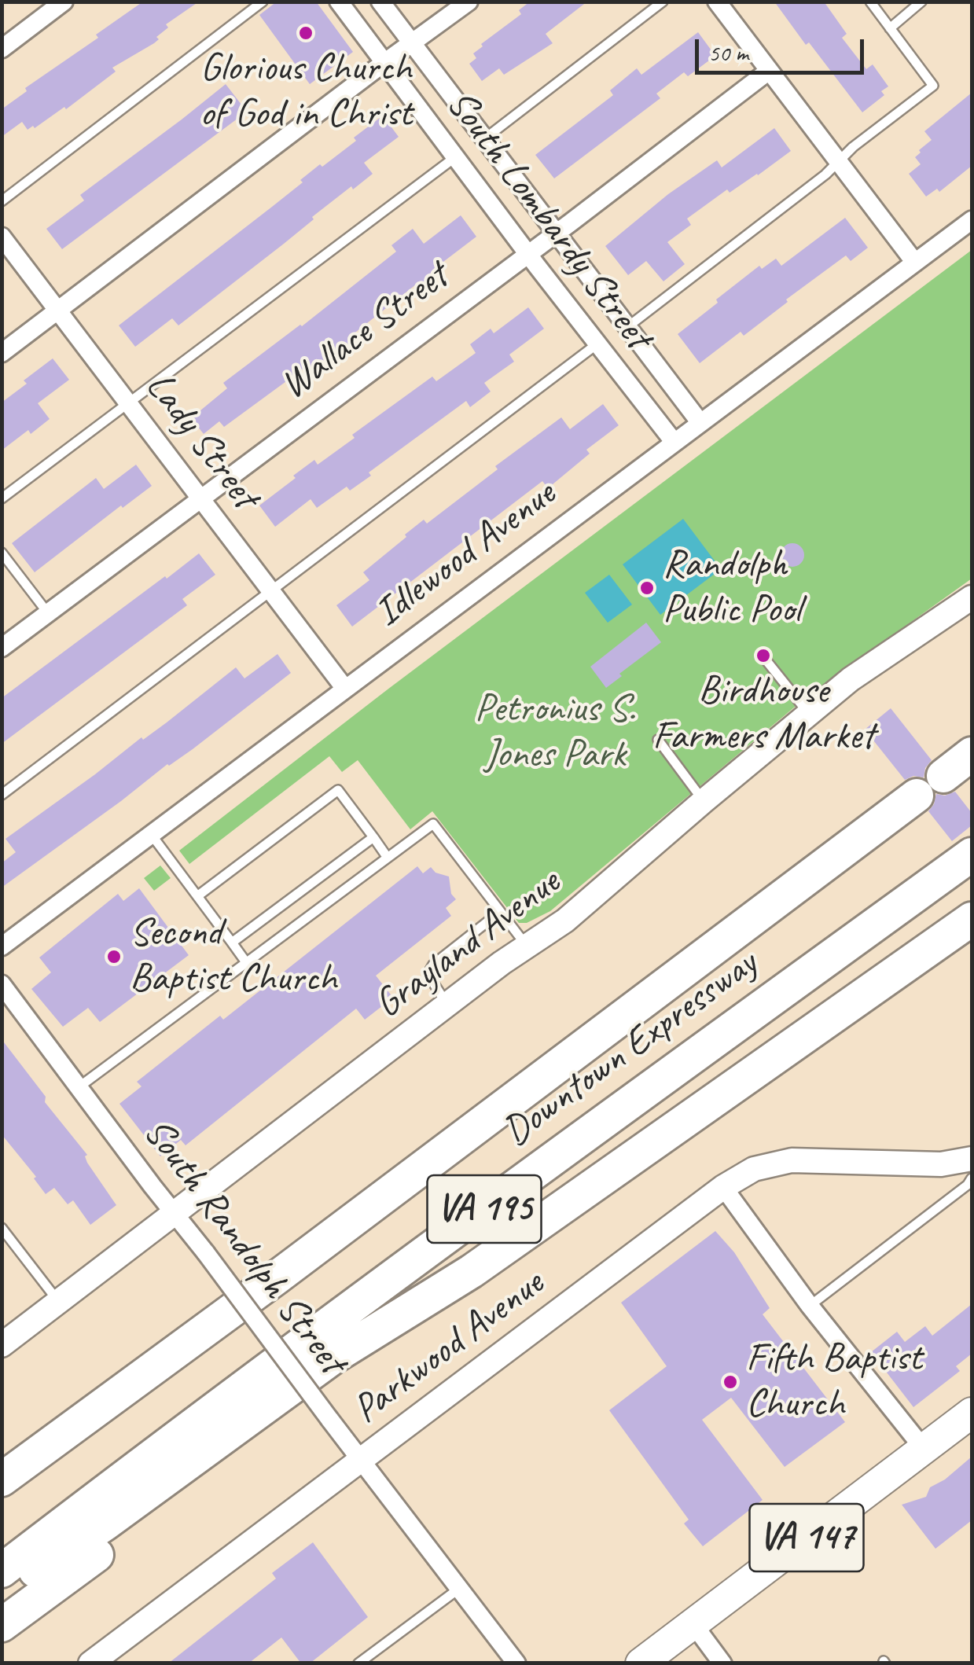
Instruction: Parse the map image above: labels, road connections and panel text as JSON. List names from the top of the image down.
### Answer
{
  "streets": {
    "highway": ["Downtown Expressway", "VA 195"],
    "main road": ["VA 147"],
    "street": [
      "South Lombardy Street",
      "Wallace Street",
      "Lady Street",
      "Idlewood Avenue",
      "Grayland Avenue",
      "South Randolph Street",
      "Parkwood Avenue"
    ]
  },
  "crossings": [
    ["South Lombardy Street", "Wallace Street"],
    ["South Lombardy Street", "Idlewood Avenue"],
    ["Wallace Street", "Lady Street"],
    ["Lady Street", "Idlewood Avenue"],
    ["Grayland Avenue", "South Randolph Street"],
    ["South Randolph Street", "Parkwood Avenue"]
  ],
  "parks": ["Petronius S. Jones Park"],
  "places": [
    "Glorious Church of God in Christ",
    "Randolph Public Pool",
    "Birdhouse Farmers Market",
    "Second Baptist Church",
    "Fifth Baptist Church"
  ],
  "scale_bar": "50 m"
}
